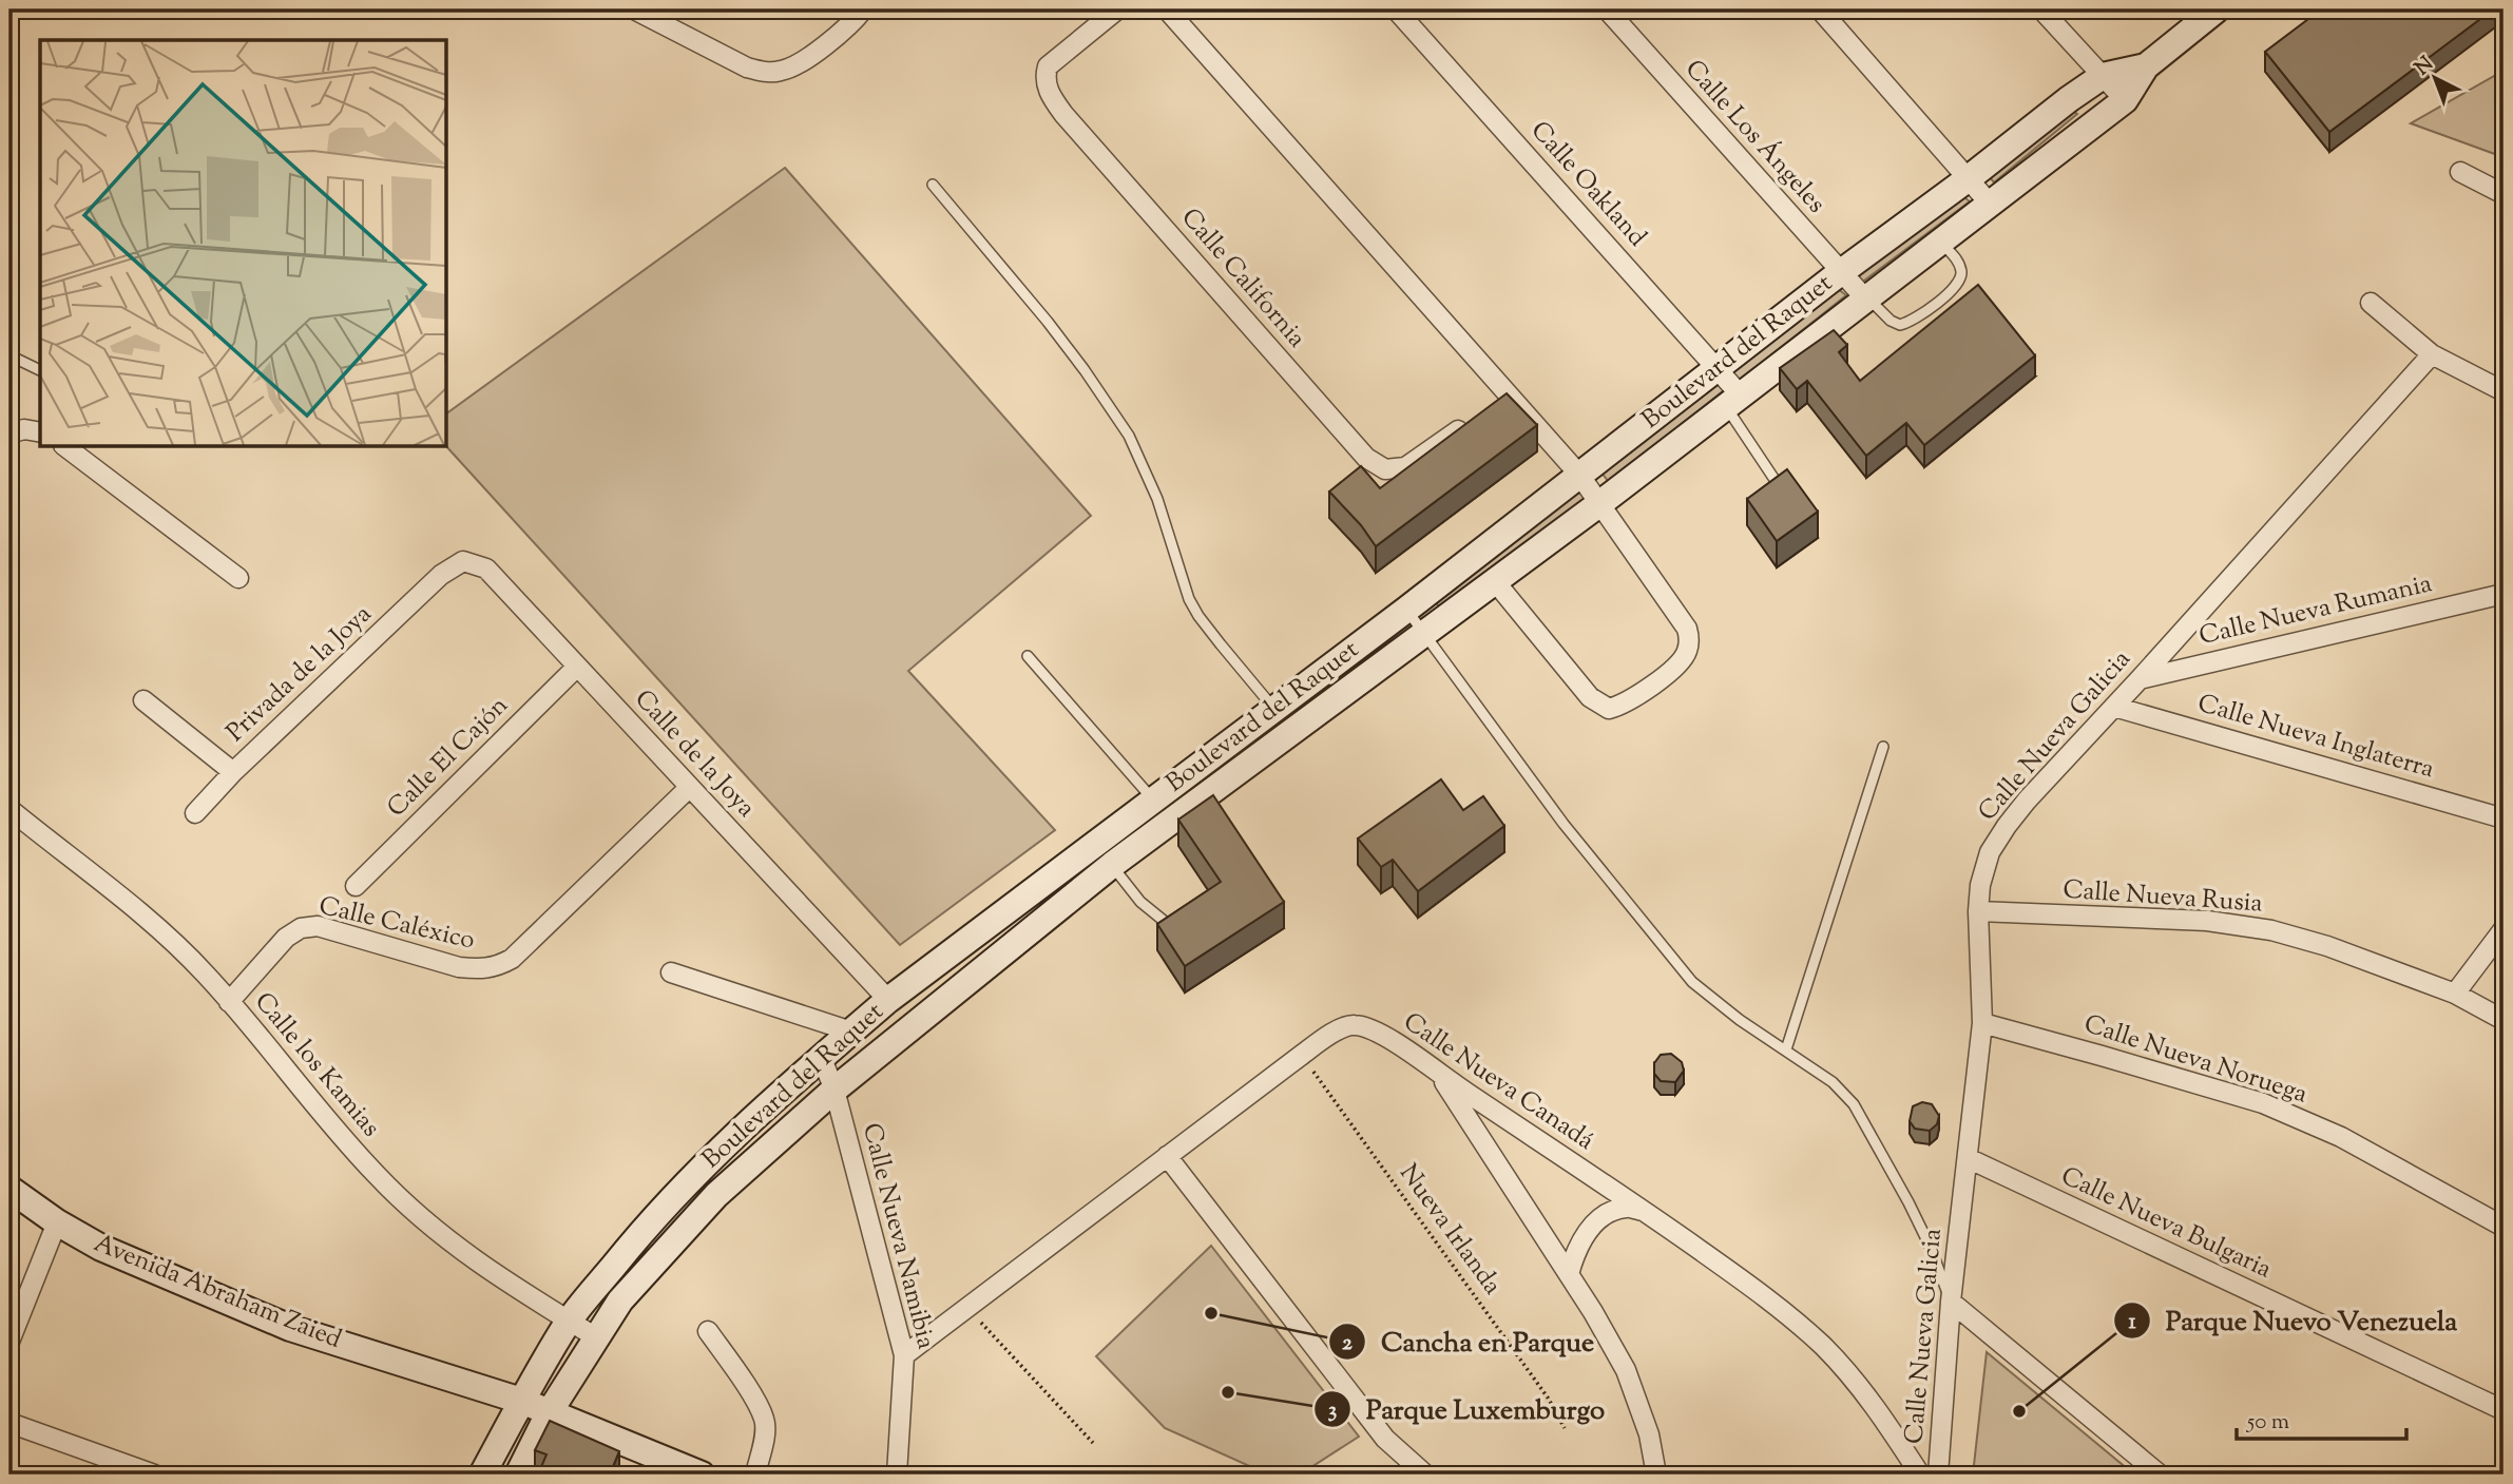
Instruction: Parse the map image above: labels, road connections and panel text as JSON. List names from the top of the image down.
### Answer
{
  "streets": {
    "street": [
      "Calle Los Ángeles",
      "Calle Oakland",
      "Calle California",
      "Boulevard del Raquet",
      "Calle Nueva Rumania",
      "Privada de la Joya",
      "Calle Nueva Galicia",
      "Calle Nueva Inglaterra",
      "Calle de la Joya",
      "Calle El Cajón",
      "Calle Nueva Rusia",
      "Calle Caléxico",
      "Calle Nueva Noruega",
      "Calle los Kamias",
      "Calle Nueva Canadá",
      "Calle Nueva Bulgaria",
      "Calle Nueva Namibia",
      "Avenida Abraham Zaied"
    ],
    "path": ["Nueva Irlanda"]
  },
  "crossings": [
    ["Calle Los Ángeles", "Boulevard del Raquet"],
    ["Calle Oakland", "Boulevard del Raquet"],
    ["Boulevard del Raquet", "Calle de la Joya"],
    ["Boulevard del Raquet", "Calle los Kamias"],
    ["Boulevard del Raquet", "Calle Nueva Namibia"],
    ["Boulevard del Raquet", "Avenida Abraham Zaied"],
    ["Calle Nueva Rumania", "Calle Nueva Galicia"],
    ["Privada de la Joya", "Calle de la Joya"],
    ["Calle Nueva Galicia", "Calle Nueva Inglaterra"],
    ["Calle Nueva Galicia", "Calle Nueva Rusia"],
    ["Calle Nueva Galicia", "Calle Nueva Noruega"],
    ["Calle Nueva Galicia", "Calle Nueva Bulgaria"],
    ["Calle de la Joya", "Calle El Cajón"],
    ["Calle de la Joya", "Calle Caléxico"],
    ["Calle Caléxico", "Calle los Kamias"],
    ["Calle Nueva Canadá", "Nueva Irlanda"],
    ["Calle Nueva Canadá", "Calle Nueva Namibia"]
  ],
  "places": ["Cancha en Parque", "Parque Luxemburgo", "Parque Nuevo Venezuela"],
  "scale_bar": "50 m",
  "north": "top left"
}
